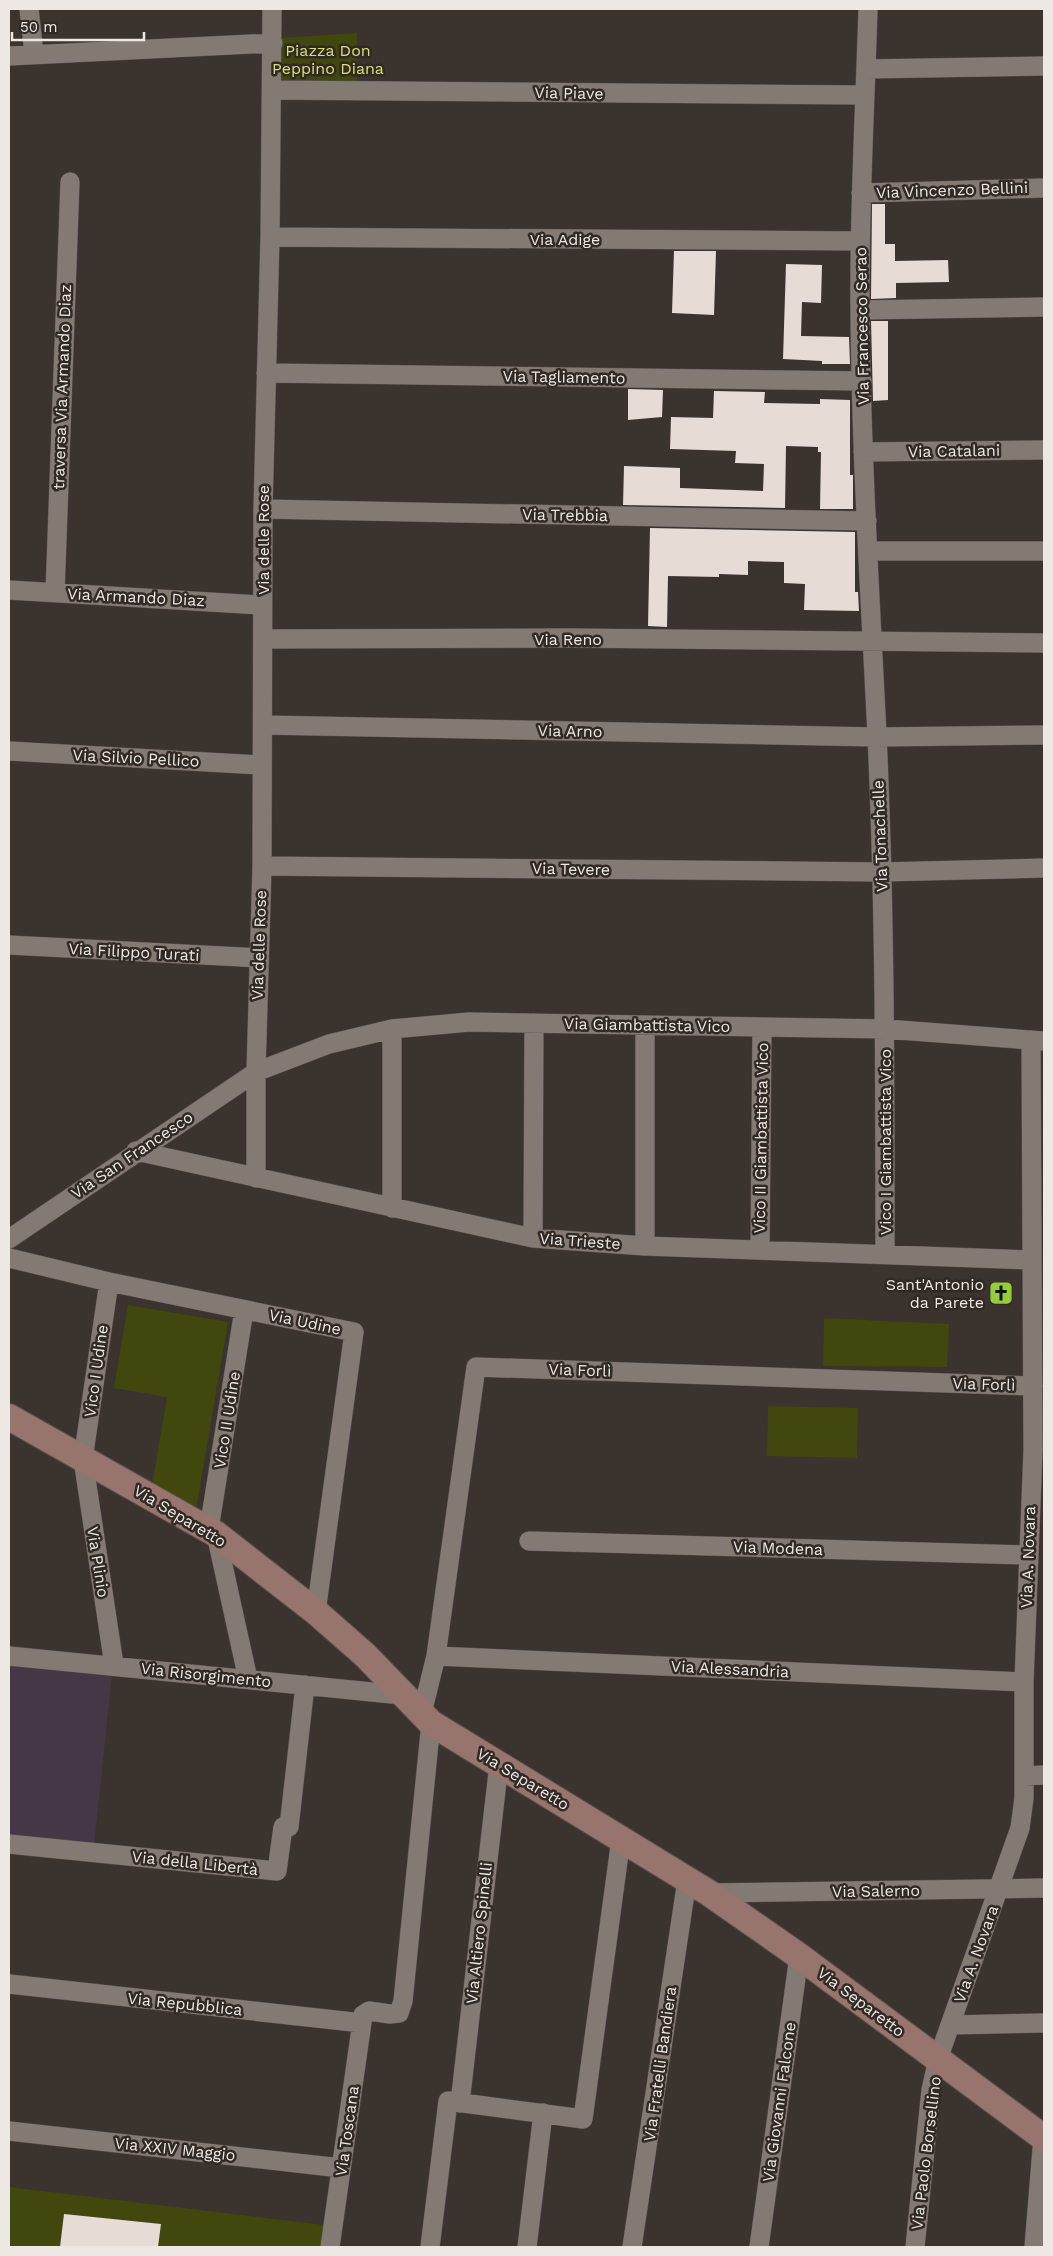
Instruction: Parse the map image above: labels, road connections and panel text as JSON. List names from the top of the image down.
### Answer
{
  "streets": {
    "street": [
      "Via Piave",
      "Via Vincenzo Bellini",
      "Via Adige",
      "Via Francesco Serao",
      "Via Tagliamento",
      "traversa Via Armando Diaz",
      "Via Catalani",
      "Via Trebbia",
      "Via delle Rose",
      "Via Armando Diaz",
      "Via Reno",
      "Via Arno",
      "Via Silvio Pellico",
      "Via Tonachelle",
      "Via Tevere",
      "Via Filippo Turati",
      "Via Giambattista Vico",
      "Vico II Giambattista Vico",
      "Vico I Giambattista Vico",
      "Via San Francesco",
      "Via Trieste",
      "Via Udine",
      "Via Forlì",
      "Vico I Udine",
      "Vico II Udine",
      "Via Separetto",
      "Via Modena",
      "Via A. Novara",
      "Via Plinio",
      "Via Alessandria",
      "Via Risorgimento",
      "Via della Libertà",
      "Via Salerno",
      "Via Altiero Spinelli",
      "Via Repubblica",
      "Via Fratelli Bandiera",
      "Via Giovanni Falcone",
      "Via Toscana",
      "Via XXIV Maggio",
      "Via Paolo Borsellino"
    ]
  },
  "crossings": [
    ["Via Piave", "Via Francesco Serao"],
    ["Via Piave", "Via delle Rose"],
    ["Via Vincenzo Bellini", "Via Francesco Serao"],
    ["Via Adige", "Via Francesco Serao"],
    ["Via Adige", "Via delle Rose"],
    ["Via Francesco Serao", "Via Tagliamento"],
    ["Via Francesco Serao", "Via Catalani"],
    ["Via Francesco Serao", "Via Trebbia"],
    ["Via Francesco Serao", "Via Reno"],
    ["Via Francesco Serao", "Via Tonachelle"],
    ["Via Tagliamento", "Via delle Rose"],
    ["traversa Via Armando Diaz", "Via Armando Diaz"],
    ["Via Trebbia", "Via delle Rose"],
    ["Via delle Rose", "Via Armando Diaz"],
    ["Via delle Rose", "Via Reno"],
    ["Via delle Rose", "Via Arno"],
    ["Via delle Rose", "Via Silvio Pellico"],
    ["Via delle Rose", "Via Tevere"],
    ["Via delle Rose", "Via Filippo Turati"],
    ["Via delle Rose", "Via Giambattista Vico"],
    ["Via delle Rose", "Via San Francesco"],
    ["Via delle Rose", "Via Trieste"],
    ["Via Reno", "Via Tonachelle"],
    ["Via Arno", "Via Tonachelle"],
    ["Via Tonachelle", "Via Tevere"],
    ["Via Tonachelle", "Via Giambattista Vico"],
    ["Via Tonachelle", "Vico I Giambattista Vico"],
    ["Via Giambattista Vico", "Vico II Giambattista Vico"],
    ["Via Giambattista Vico", "Vico I Giambattista Vico"],
    ["Via Giambattista Vico", "Via San Francesco"],
    ["Via Giambattista Vico", "Via A. Novara"],
    ["Vico II Giambattista Vico", "Via Trieste"],
    ["Vico I Giambattista Vico", "Via Trieste"],
    ["Via San Francesco", "Via Trieste"],
    ["Via Trieste", "Via A. Novara"],
    ["Via Udine", "Vico I Udine"],
    ["Via Udine", "Vico II Udine"],
    ["Via Udine", "Via Separetto"],
    ["Via Forlì", "Via Separetto"],
    ["Via Forlì", "Via A. Novara"],
    ["Via Forlì", "Via Alessandria"],
    ["Via Forlì", "Via Repubblica"],
    ["Vico I Udine", "Via Separetto"],
    ["Vico I Udine", "Via Plinio"],
    ["Vico II Udine", "Via Separetto"],
    ["Via Separetto", "Via A. Novara"],
    ["Via Separetto", "Via Plinio"],
    ["Via Separetto", "Via Risorgimento"],
    ["Via Separetto", "Via Salerno"],
    ["Via Separetto", "Via Altiero Spinelli"],
    ["Via Separetto", "Via Repubblica"],
    ["Via Separetto", "Via Fratelli Bandiera"],
    ["Via Separetto", "Via Giovanni Falcone"],
    ["Via Separetto", "Via Paolo Borsellino"],
    ["Via Modena", "Via A. Novara"],
    ["Via A. Novara", "Via Alessandria"],
    ["Via A. Novara", "Via Salerno"],
    ["Via A. Novara", "Via Paolo Borsellino"],
    ["Via Plinio", "Via Risorgimento"],
    ["Via Risorgimento", "Via della Libertà"],
    ["Via Salerno", "Via Fratelli Bandiera"],
    ["Via Repubblica", "Via Toscana"],
    ["Via Toscana", "Via XXIV Maggio"]
  ],
  "parks": ["Piazza Don Peppino Diana"],
  "places": {
    "church": ["Sant'Antonio da Parete"]
  },
  "scale_bar": "50 m"
}
